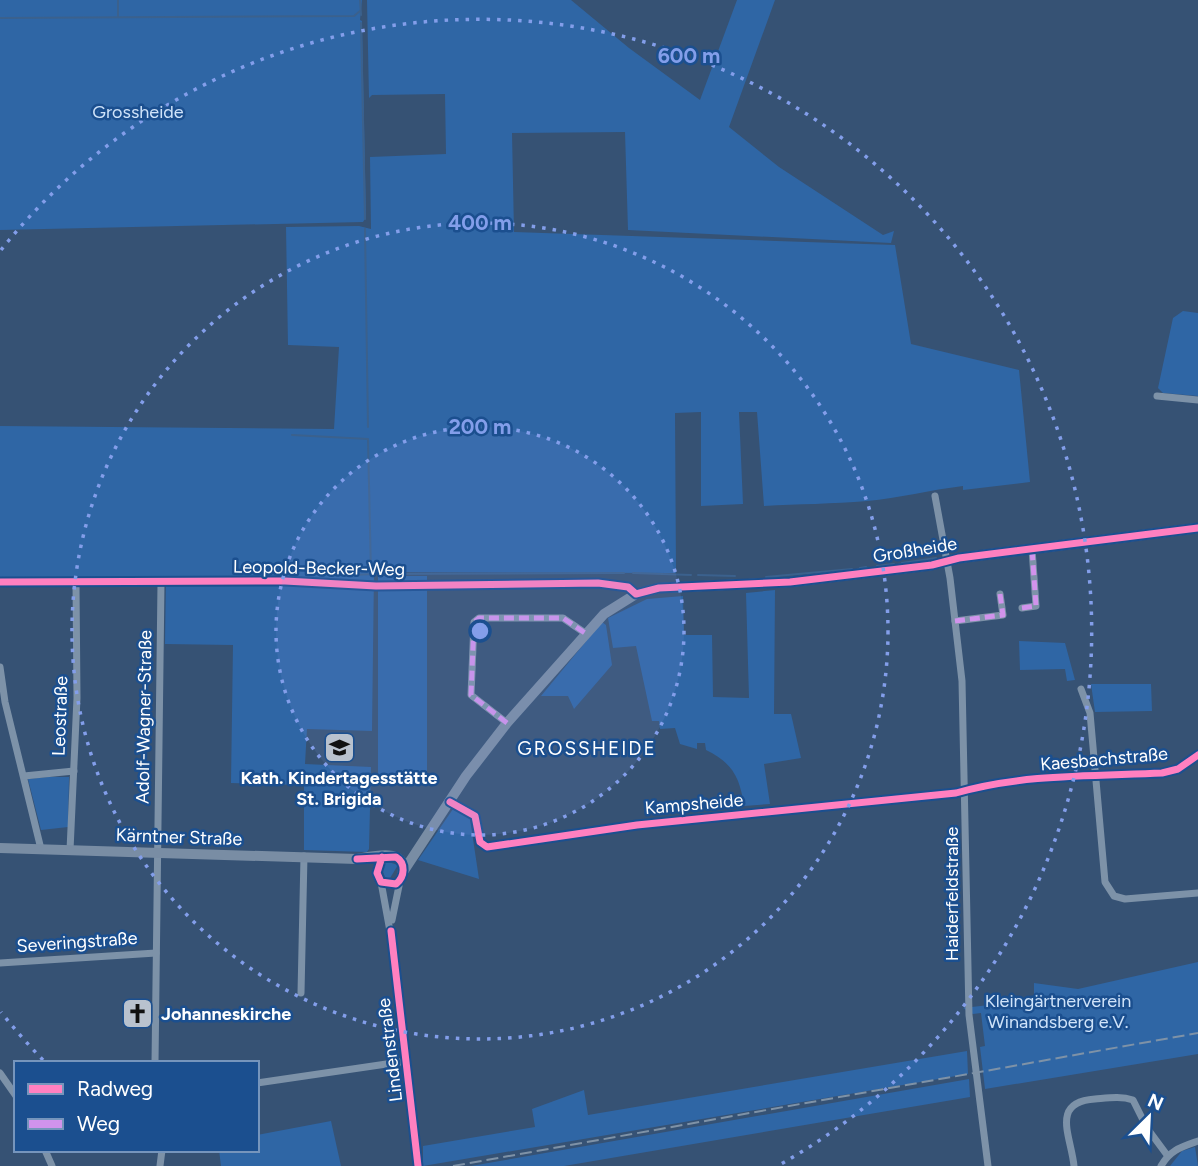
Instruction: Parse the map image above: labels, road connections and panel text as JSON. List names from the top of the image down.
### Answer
{
  "streets": {
    "street": [
      "Großheide",
      "Leopold-Becker-Weg",
      "Leostraße",
      "Adolf-Wagner-Straße",
      "Kaesbachstraße",
      "Kampsheide",
      "Kärntner Straße",
      "Haiderfeldstraße",
      "Severingstraße",
      "Lindenstraße"
    ]
  },
  "crossings": [
    ["Großheide", "Leopold-Becker-Weg"],
    ["Großheide", "Kampsheide"],
    ["Großheide", "Kärntner Straße"],
    ["Großheide", "Haiderfeldstraße"],
    ["Großheide", "Lindenstraße"],
    ["Leopold-Becker-Weg", "Leostraße"],
    ["Leopold-Becker-Weg", "Adolf-Wagner-Straße"],
    ["Leostraße", "Kärntner Straße"],
    ["Adolf-Wagner-Straße", "Kärntner Straße"],
    ["Adolf-Wagner-Straße", "Severingstraße"],
    ["Kaesbachstraße", "Kampsheide"],
    ["Kaesbachstraße", "Haiderfeldstraße"],
    ["Kampsheide", "Haiderfeldstraße"],
    ["Kärntner Straße", "Lindenstraße"]
  ],
  "districts": ["GROSSHEIDE"],
  "parks": ["Grossheide", "Kleingärtnerverein Winandsberg e.V."],
  "places": {
    "school or university": ["Kath. Kindertagesstätte St. Brigida"],
    "church": ["Johanneskirche"]
  },
  "legend": ["Radweg", "Weg"],
  "north": "top right",
  "rings": ["600 m", "400 m", "200 m"]
}
